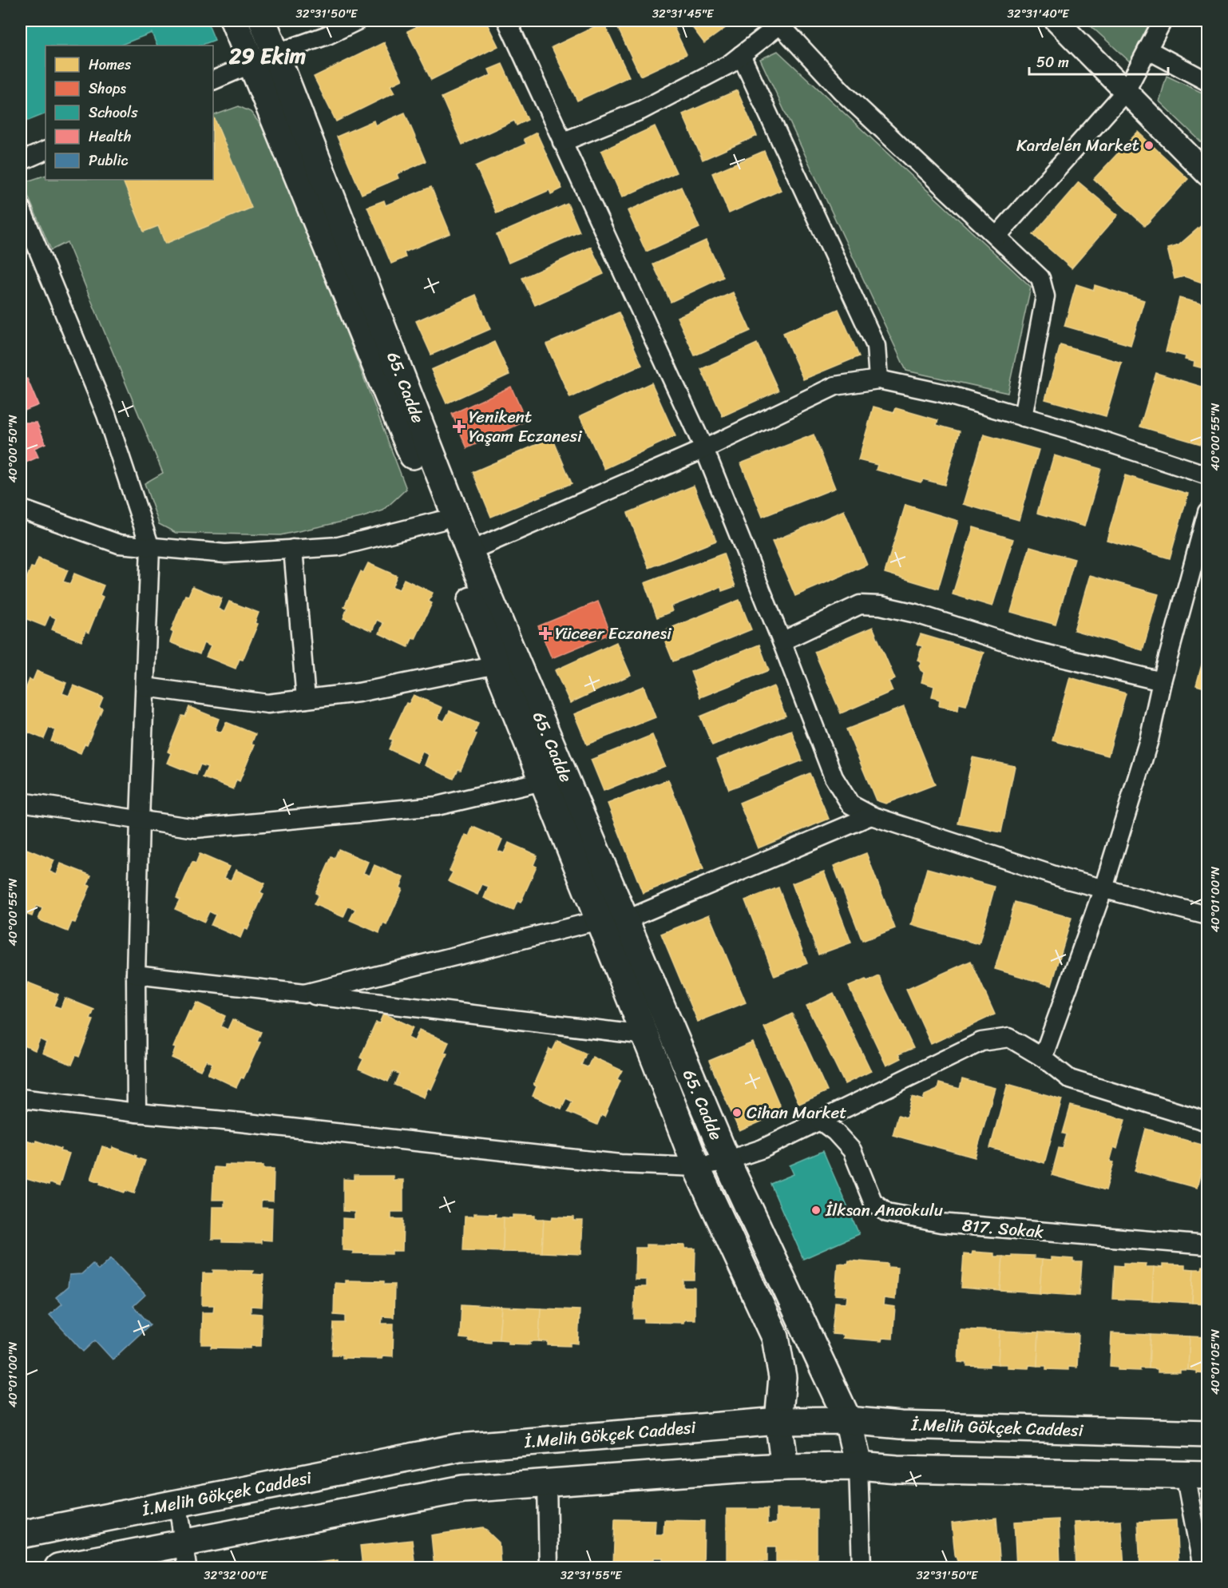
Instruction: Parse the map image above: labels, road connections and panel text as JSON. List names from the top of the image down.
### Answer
{
  "streets": {
    "main road": ["65. Cadde", "İ.Melih Gökçek Caddesi"],
    "street": ["817. Sokak"]
  },
  "crossings": [
    ["65. Cadde", "İ.Melih Gökçek Caddesi"]
  ],
  "districts": ["29 Ekim"],
  "places": {
    "other": ["Kardelen Market", "Cihan Market", "İlksan Anaokulu"],
    "health": ["Yenikent Yaşam Eczanesi", "Yüceer Eczanesi"]
  },
  "legend": [
    "Homes",
    "Shops",
    "Schools",
    "Health",
    "Public"
  ],
  "scale_bar": "50 m",
  "coordinates": [
    "32°31'50\"E",
    "32°31'45\"E",
    "32°31'40\"E",
    "40°00'55\"N",
    "40°00'50\"N",
    "40°01'00\"N",
    "40°01'05\"N",
    "32°32'00\"E",
    "32°31'55\"E"
  ]
}
